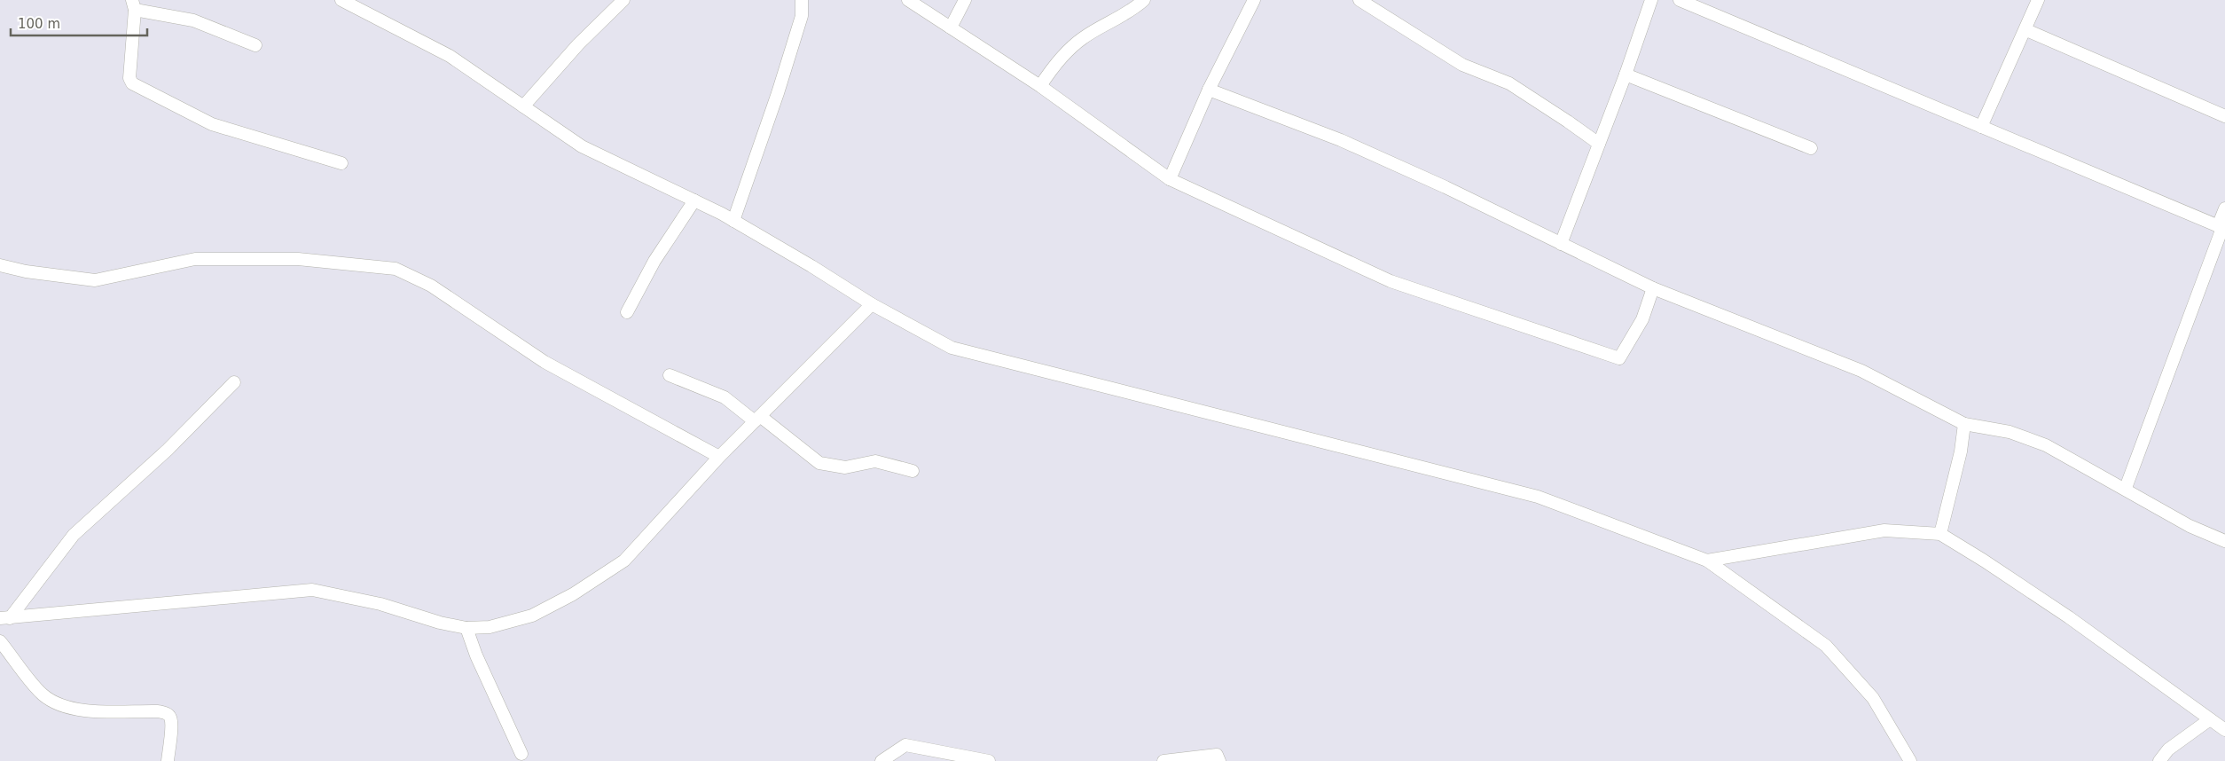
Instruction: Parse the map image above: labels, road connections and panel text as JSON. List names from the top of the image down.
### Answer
{
  "scale_bar": "100 m"
}
